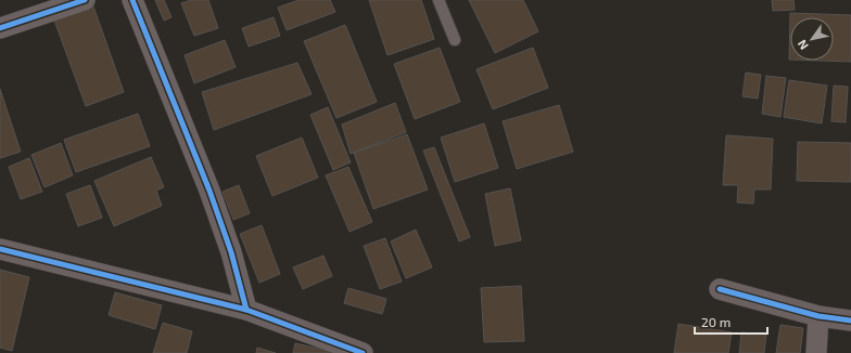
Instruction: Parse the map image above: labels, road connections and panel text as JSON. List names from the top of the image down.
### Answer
{
  "scale_bar": "20 m",
  "north": "bottom left"
}
